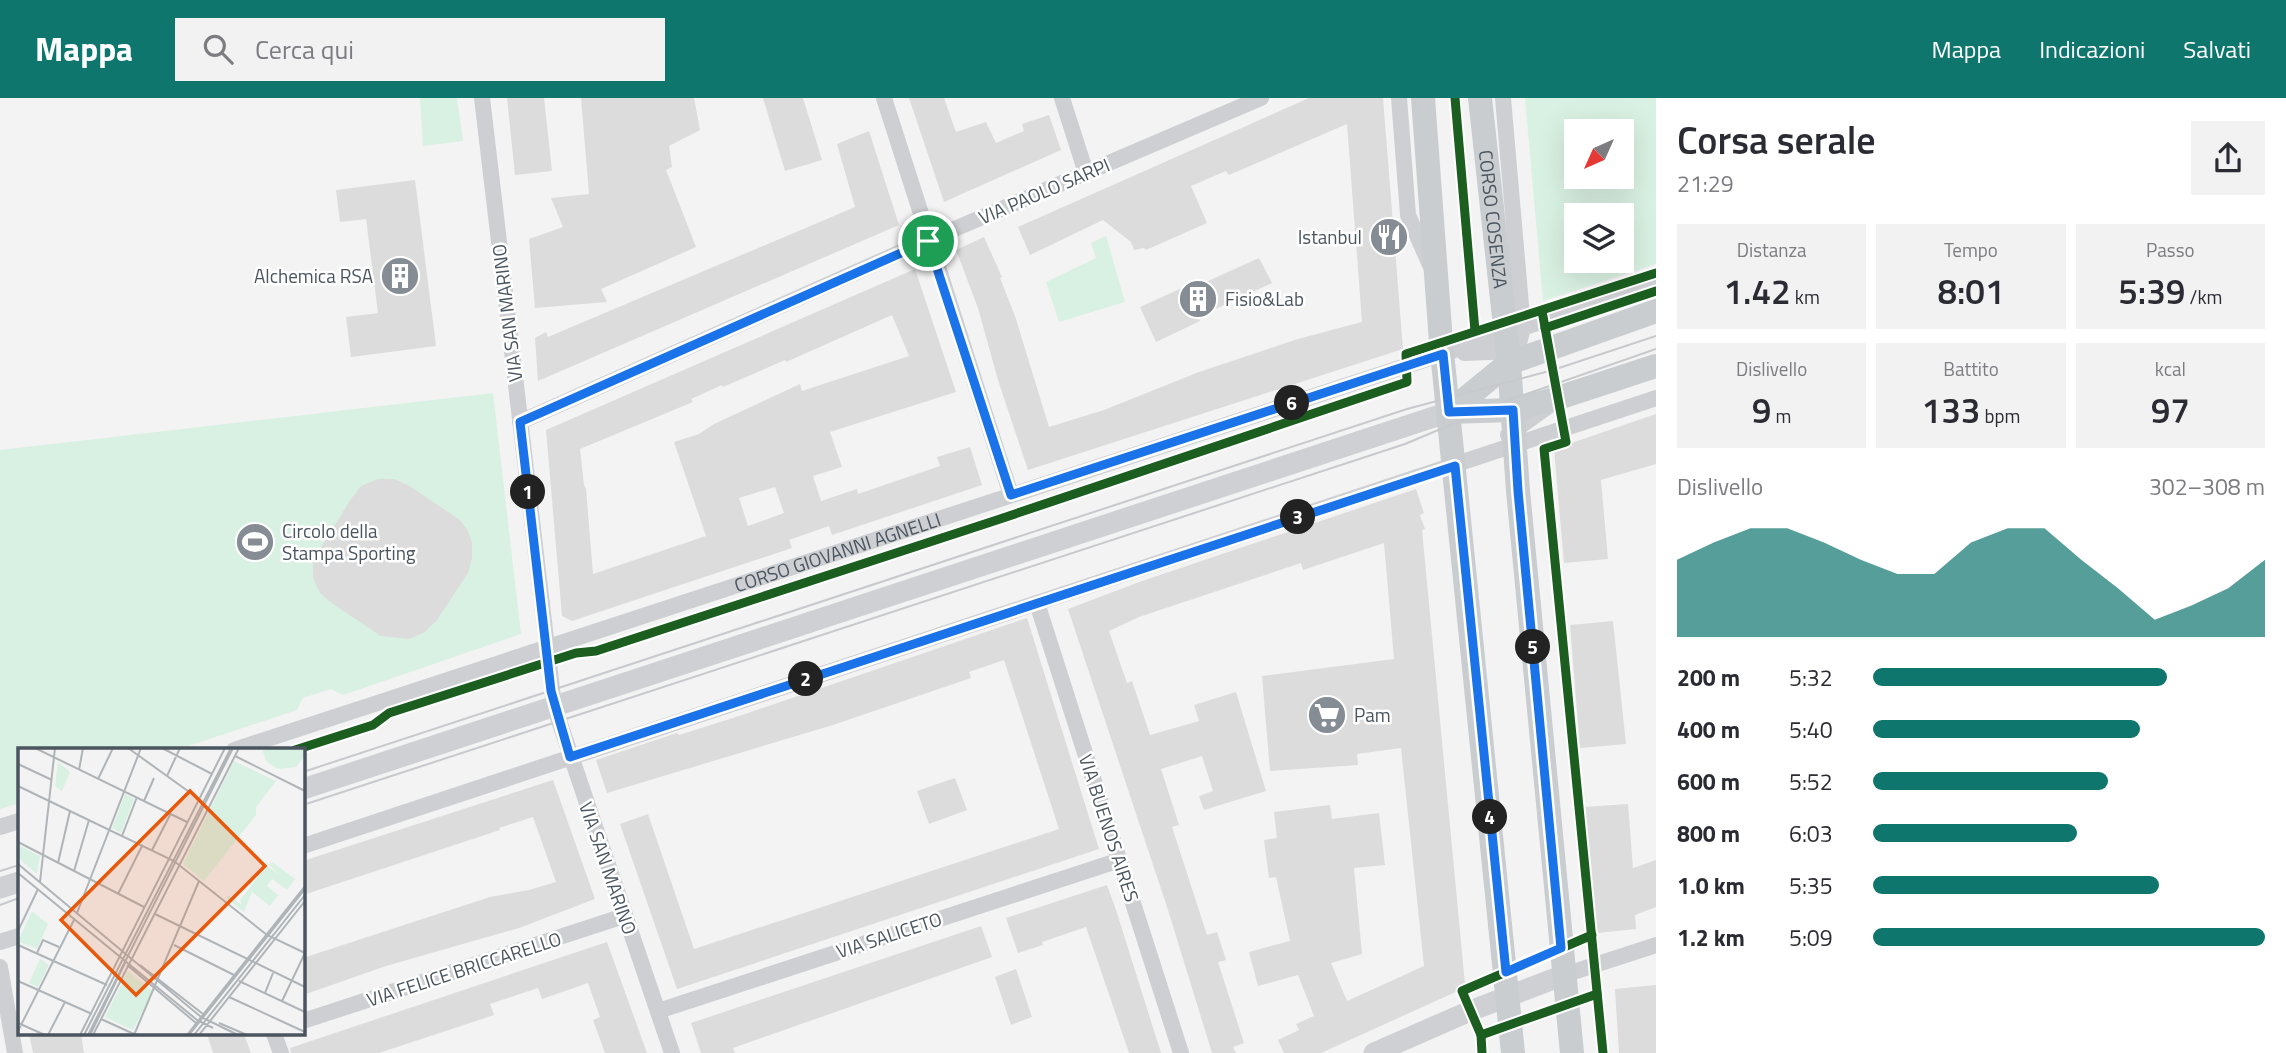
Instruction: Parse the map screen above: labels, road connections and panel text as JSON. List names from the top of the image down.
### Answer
{
  "streets": {
    "main road": ["CORSO COSENZA", "CORSO GIOVANNI AGNELLI"],
    "street": [
      "VIA PAOLO SARPI",
      "VIA SAN MARINO",
      "VIA BUENOS AIRES",
      "VIA SALICETO",
      "VIA FELICE BRICCARELLO"
    ]
  },
  "crossings": [
    ["VIA PAOLO SARPI", "VIA SAN MARINO"],
    ["CORSO COSENZA", "CORSO GIOVANNI AGNELLI"],
    ["VIA SAN MARINO", "CORSO GIOVANNI AGNELLI"],
    ["VIA SAN MARINO", "VIA SALICETO"],
    ["VIA SAN MARINO", "VIA FELICE BRICCARELLO"],
    ["CORSO GIOVANNI AGNELLI", "VIA BUENOS AIRES"],
    ["VIA BUENOS AIRES", "VIA SALICETO"]
  ],
  "places": {
    "restaurant": ["Istanbul"],
    "building": ["Alchemica RSA", "Fisio&Lab"],
    "sports": ["Circolo della Stampa Sporting"],
    "supermarket": ["Pam"]
  },
  "north": "bottom left",
  "page": {
    "header": "Mappa",
    "search": "Cerca qui",
    "nav": ["Mappa", "Indicazioni", "Salvati"],
    "heading": ["Corsa serale", "21:29"],
    "stats": [
      ["Distanza", "1.42 km"],
      ["Tempo", "8:01"],
      ["Passo", "5:39 /km"],
      ["Dislivello", "9 m"],
      ["Battito", "133 bpm"],
      ["kcal", "97"]
    ],
    "pins": [
      "6",
      "1",
      "3",
      "5",
      "2",
      "4"
    ],
    "chart": ["Dislivello", "302–308 m"],
    "list": [
      {
        "name": "200 m",
        "note": "5:32"
      },
      {
        "name": "400 m",
        "note": "5:40"
      },
      {
        "name": "600 m",
        "note": "5:52"
      },
      {
        "name": "800 m",
        "note": "6:03"
      },
      {
        "name": "1.0 km",
        "note": "5:35"
      },
      {
        "name": "1.2 km",
        "note": "5:09"
      }
    ]
  }
}
